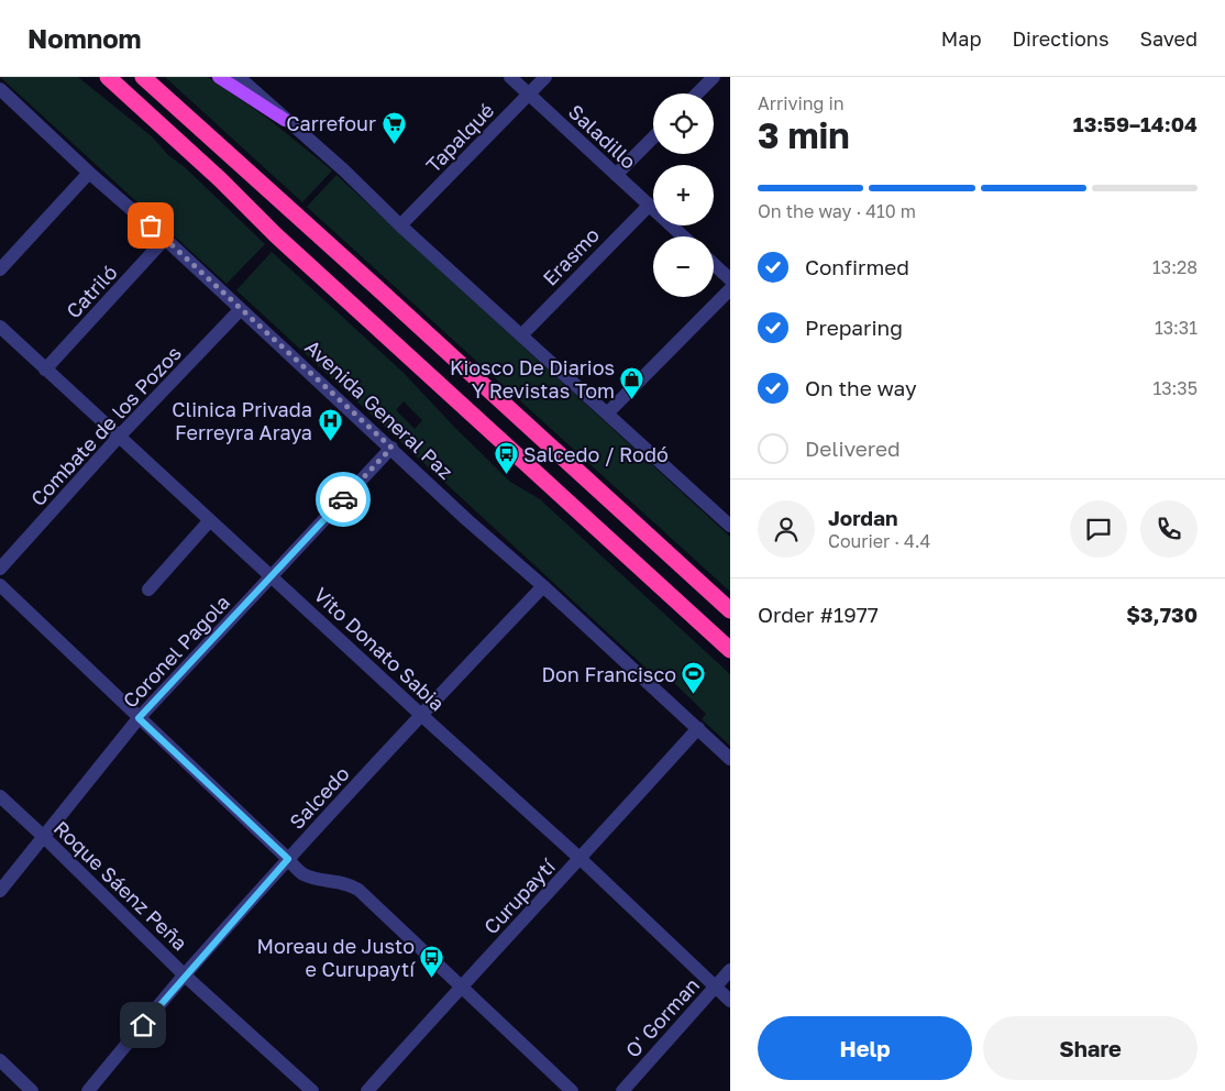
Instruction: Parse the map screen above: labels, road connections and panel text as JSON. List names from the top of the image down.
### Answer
{
  "streets": {
    "street": [
      "Saladillo",
      "Tapalqué",
      "Erasmo",
      "Catriló",
      "Avenida General Paz",
      "Combate de los Pozos",
      "Vito Donato Sabia",
      "Coronel Pagola",
      "Salcedo",
      "Roque Sáenz Peña",
      "Curupaytí",
      "O' Gorman"
    ]
  },
  "crossings": [
    ["Saladillo", "Tapalqué"],
    ["Saladillo", "Erasmo"],
    ["Catriló", "Avenida General Paz"],
    ["Catriló", "Vito Donato Sabia"],
    ["Avenida General Paz", "Combate de los Pozos"],
    ["Avenida General Paz", "Coronel Pagola"],
    ["Avenida General Paz", "Salcedo"],
    ["Avenida General Paz", "Curupaytí"],
    ["Combate de los Pozos", "Vito Donato Sabia"],
    ["Vito Donato Sabia", "Coronel Pagola"],
    ["Vito Donato Sabia", "Salcedo"],
    ["Vito Donato Sabia", "Curupaytí"],
    ["Vito Donato Sabia", "O' Gorman"],
    ["Coronel Pagola", "Roque Sáenz Peña"],
    ["Salcedo", "Roque Sáenz Peña"]
  ],
  "places": {
    "supermarket": ["Carrefour"],
    "shop": ["Kiosco De Diarios Y Revistas Tom"],
    "hospital": ["Clinica Privada Ferreyra Araya"],
    "bus stop": ["Salcedo / Rodó", "Moreau de Justo e Curupaytí"],
    "sports": ["Don Francisco"]
  },
  "page": {
    "header": "Nomnom",
    "nav": ["Map", "Directions", "Saved"],
    "heading": ["3 min", "Arriving in", "13:59–14:04"],
    "panel": [
      "Jordan",
      "Courier · 4.4",
      "Order #1977",
      "$3,730"
    ],
    "map_buttons": ["+", "−"],
    "bar": "On the way · 410 m",
    "list": [
      ["Confirmed", "13:28"],
      ["Preparing", "13:31"],
      ["On the way", "13:35"],
      "Delivered"
    ],
    "buttons": ["Help", "Share"]
  }
}
